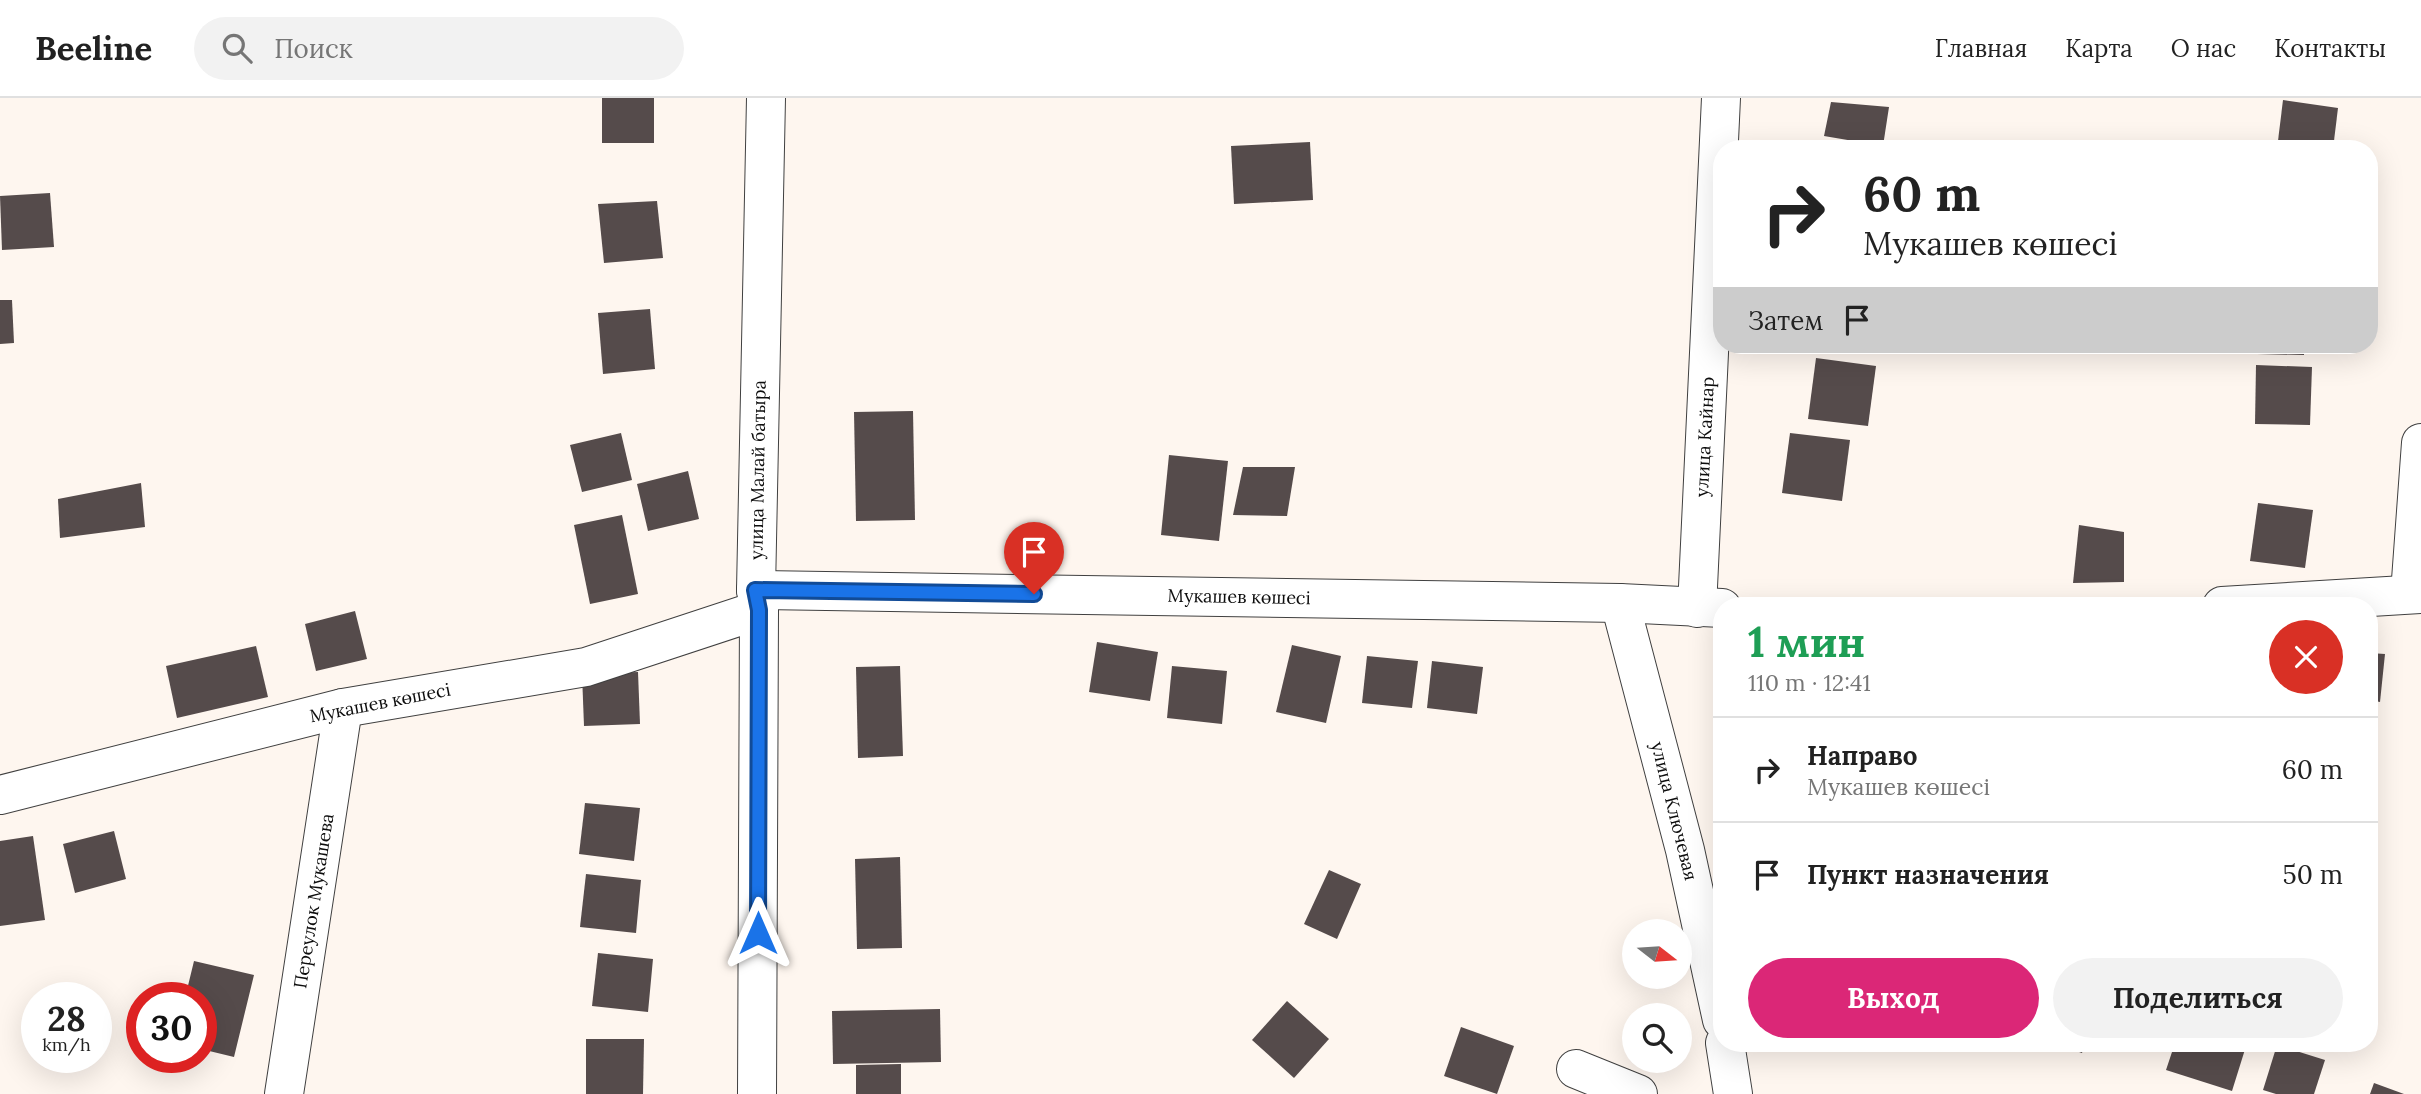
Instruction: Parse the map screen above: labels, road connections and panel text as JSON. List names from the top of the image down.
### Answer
{
  "streets": {
    "street": [
      "улица Кайнар",
      "улица Малай батыра",
      "Мукашев көшесі",
      "улица Ключевая",
      "Переулок Мукашева"
    ]
  },
  "crossings": [
    ["улица Кайнар", "Мукашев көшесі"],
    ["улица Малай батыра", "Мукашев көшесі"],
    ["Мукашев көшесі", "улица Ключевая"],
    ["Мукашев көшесі", "Переулок Мукашева"]
  ],
  "north": "right",
  "page": {
    "header": "Beeline",
    "search": "Поиск",
    "nav": [
      "Главная",
      "Карта",
      "О нас",
      "Контакты"
    ],
    "turn": ["60 m", "Мукашев көшесі"],
    "then": "Затем",
    "heading": ["1 мин", "110 m · 12:41"],
    "list": [
      {
        "name": "Направо",
        "note": "Мукашев көшесі",
        "value": "60 m"
      },
      {
        "name": "Пункт назначения",
        "value": "50 m"
      }
    ],
    "buttons": ["Выход", "Поделиться"],
    "speed": "28 km/h",
    "limit": "30"
  }
}
